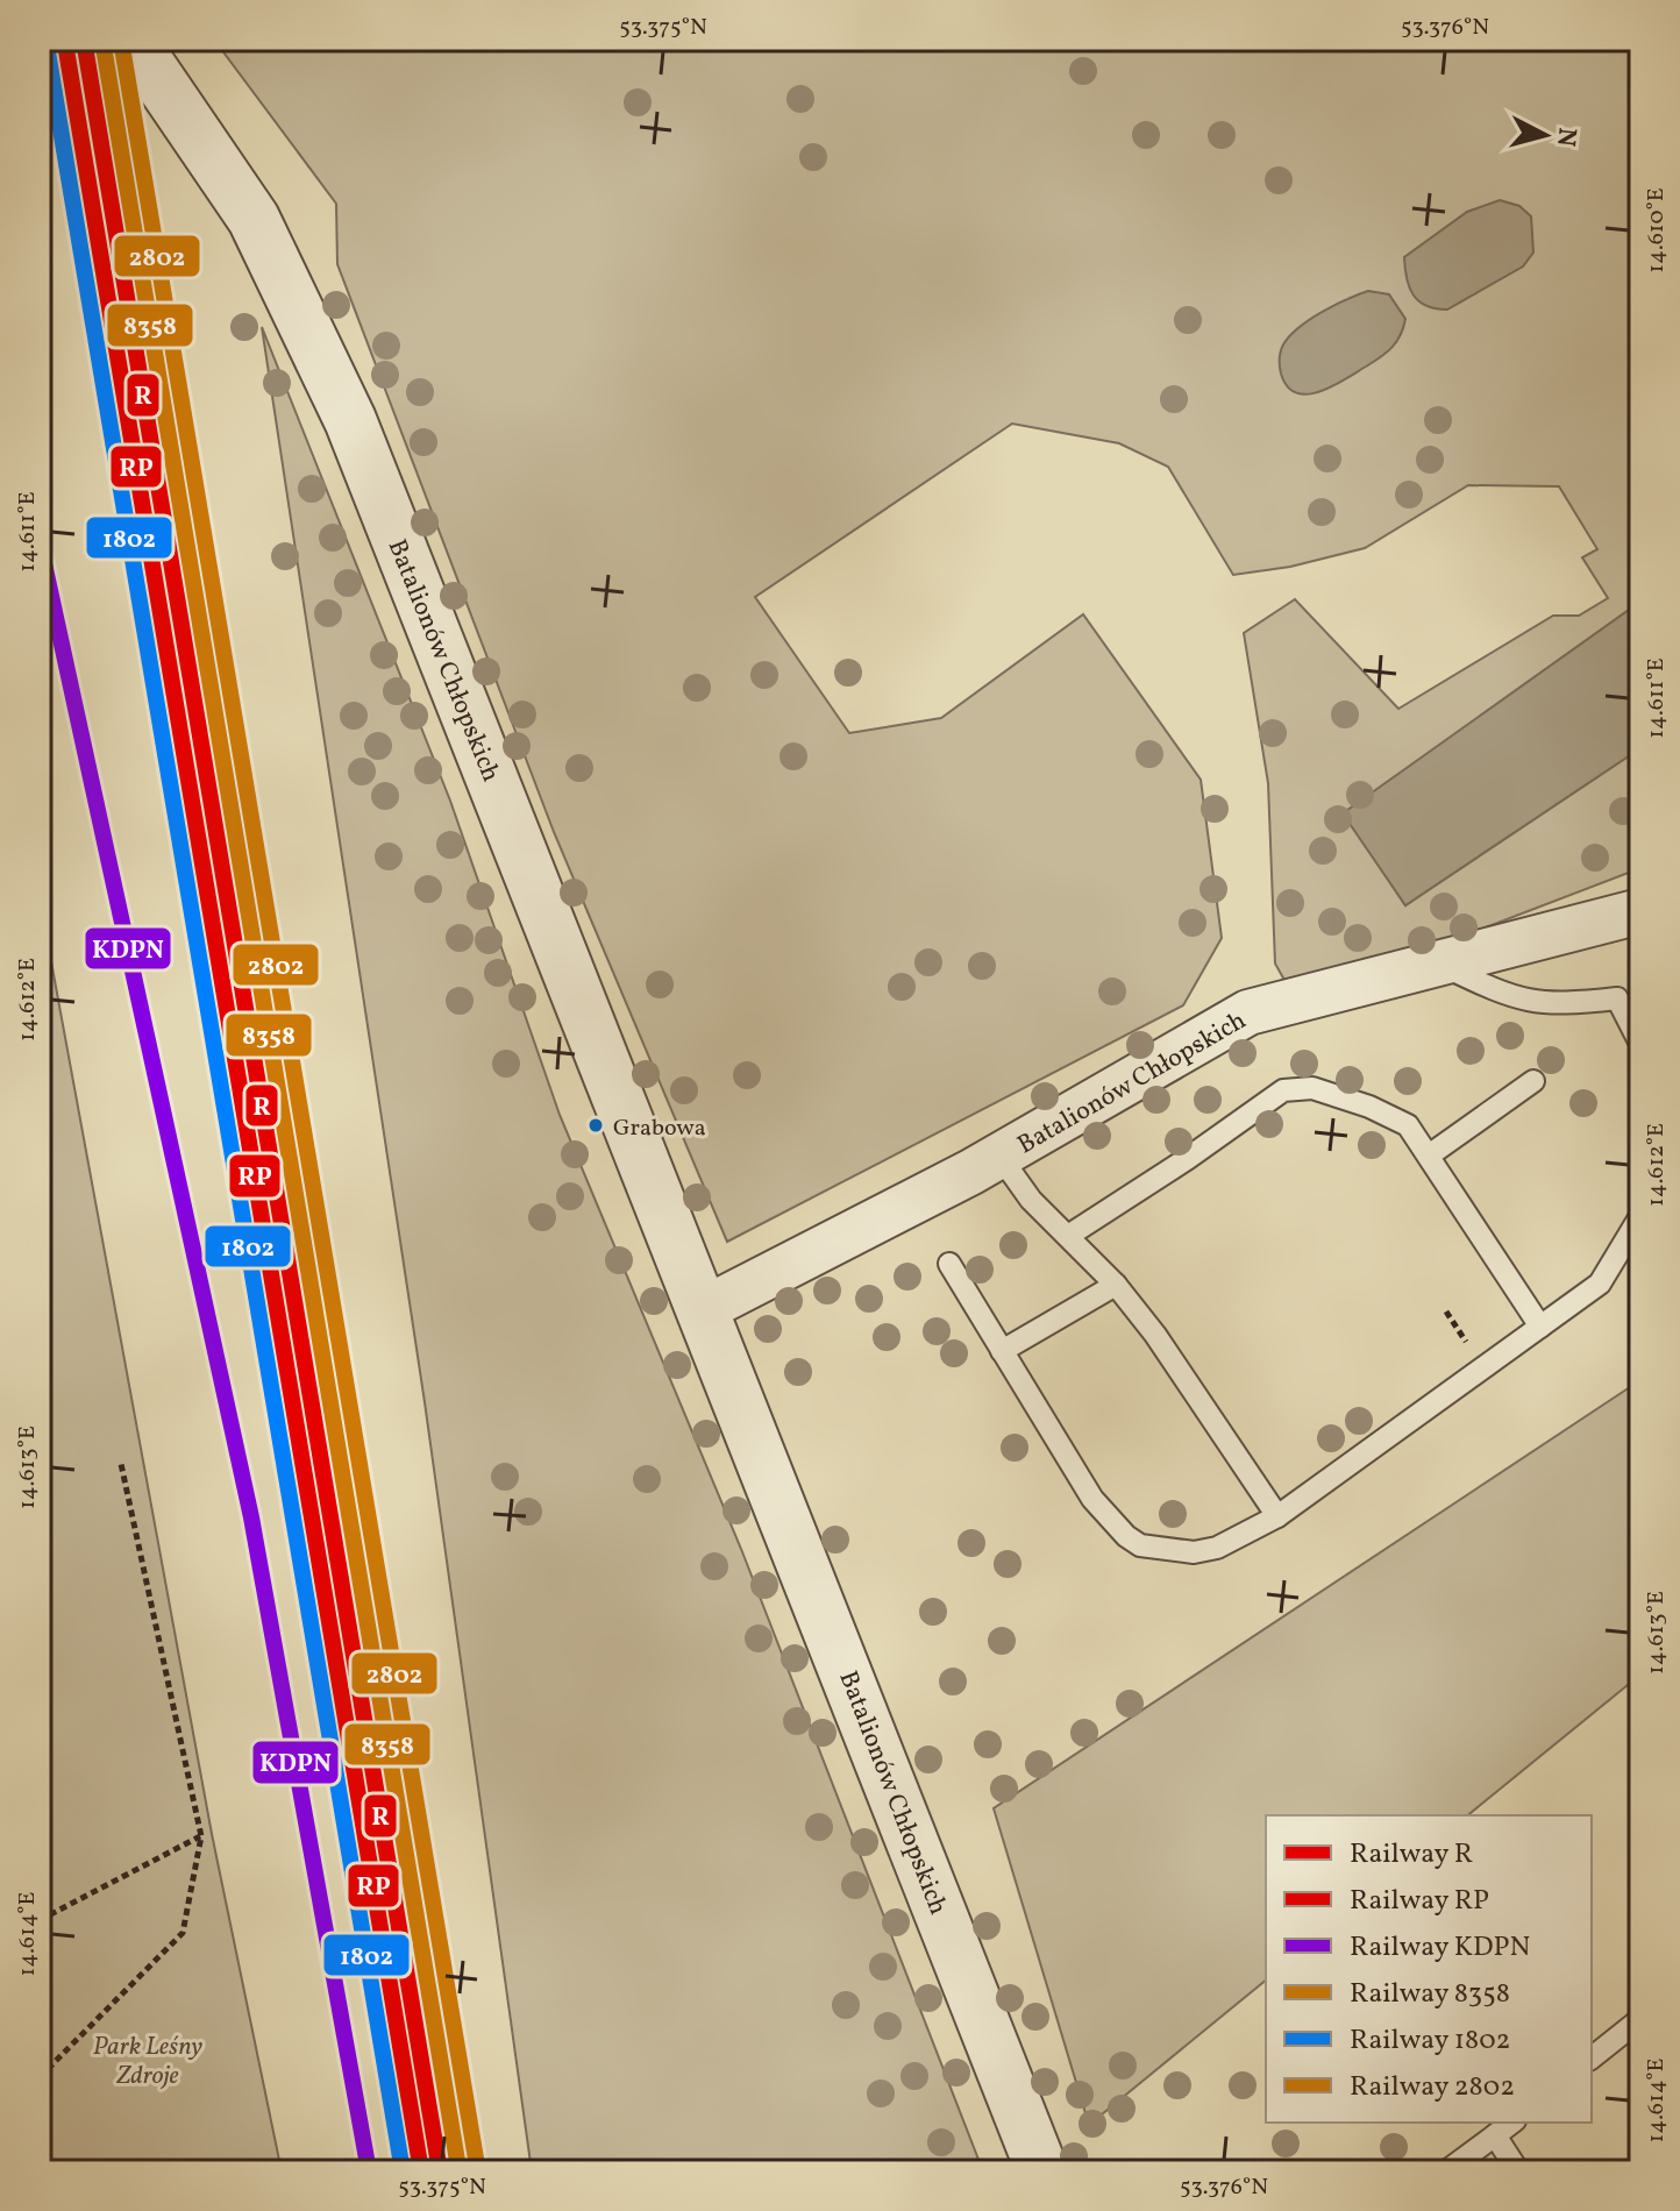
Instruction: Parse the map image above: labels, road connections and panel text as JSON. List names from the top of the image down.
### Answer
{
  "streets": {
    "street": ["Batalionów Chłopskich"]
  },
  "parks": ["Park Leśny Zdroje"],
  "places": ["Grabowa"],
  "lines": [
    "rail line R",
    "rail line 8358",
    "rail line 2802",
    "rail line RP",
    "rail line 1802",
    "rail line KDPN"
  ],
  "legend": [
    "Railway R",
    "Railway RP",
    "Railway KDPN",
    "Railway 8358",
    "Railway 1802",
    "Railway 2802"
  ],
  "north": "right",
  "coordinates": [
    "53.375°N",
    "53.376°N",
    "14.610°E",
    "14.611°E",
    "14.612°E",
    "14.613°E",
    "14.614°E"
  ]
}
